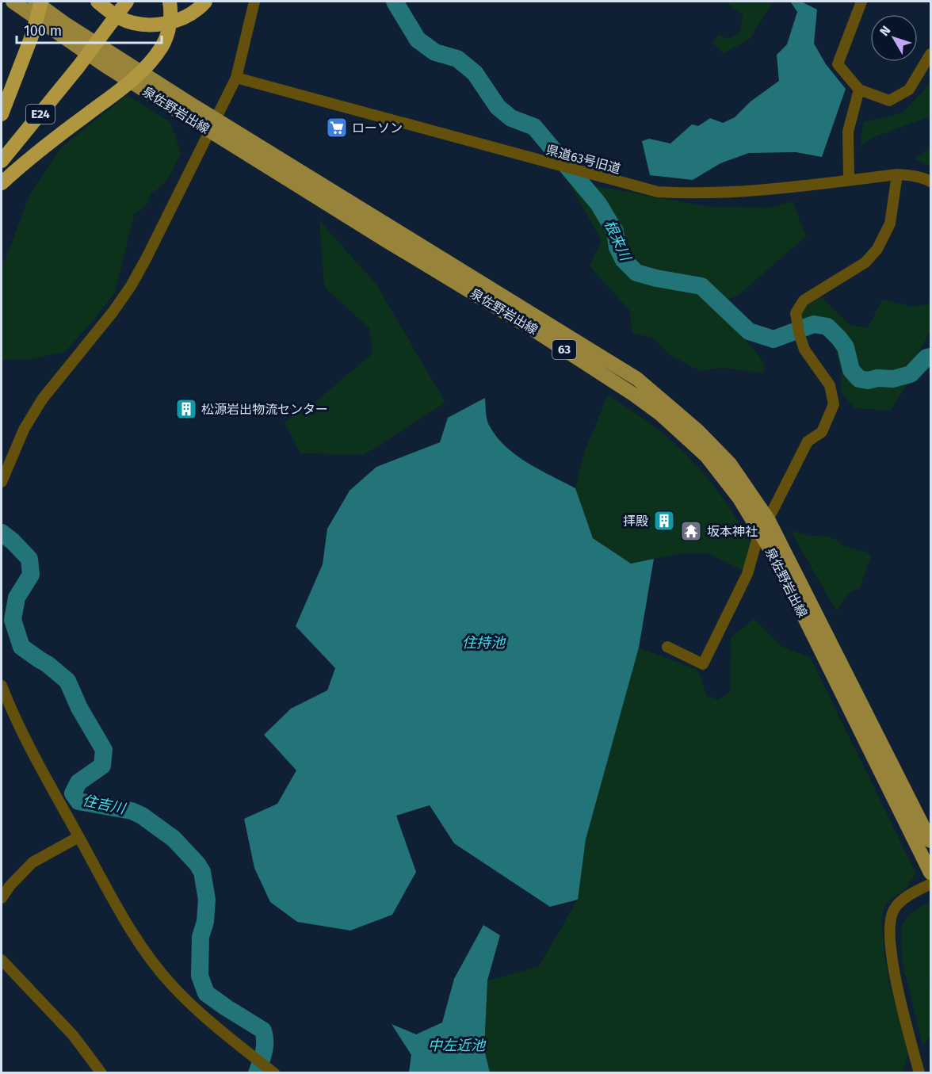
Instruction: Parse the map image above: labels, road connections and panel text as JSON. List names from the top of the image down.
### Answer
{
  "streets": {
    "highway": ["E24"],
    "main road": ["泉佐野岩出線", "63"],
    "street": ["県道63号旧道"]
  },
  "water": [
    "根来川",
    "住持池",
    "住吉川",
    "中左近池"
  ],
  "places": {
    "supermarket": ["ローソン"],
    "building": ["松源岩出物流センター", "拝殿"],
    "temple": ["坂本神社"]
  },
  "scale_bar": "100 m",
  "north": "top left"
}
